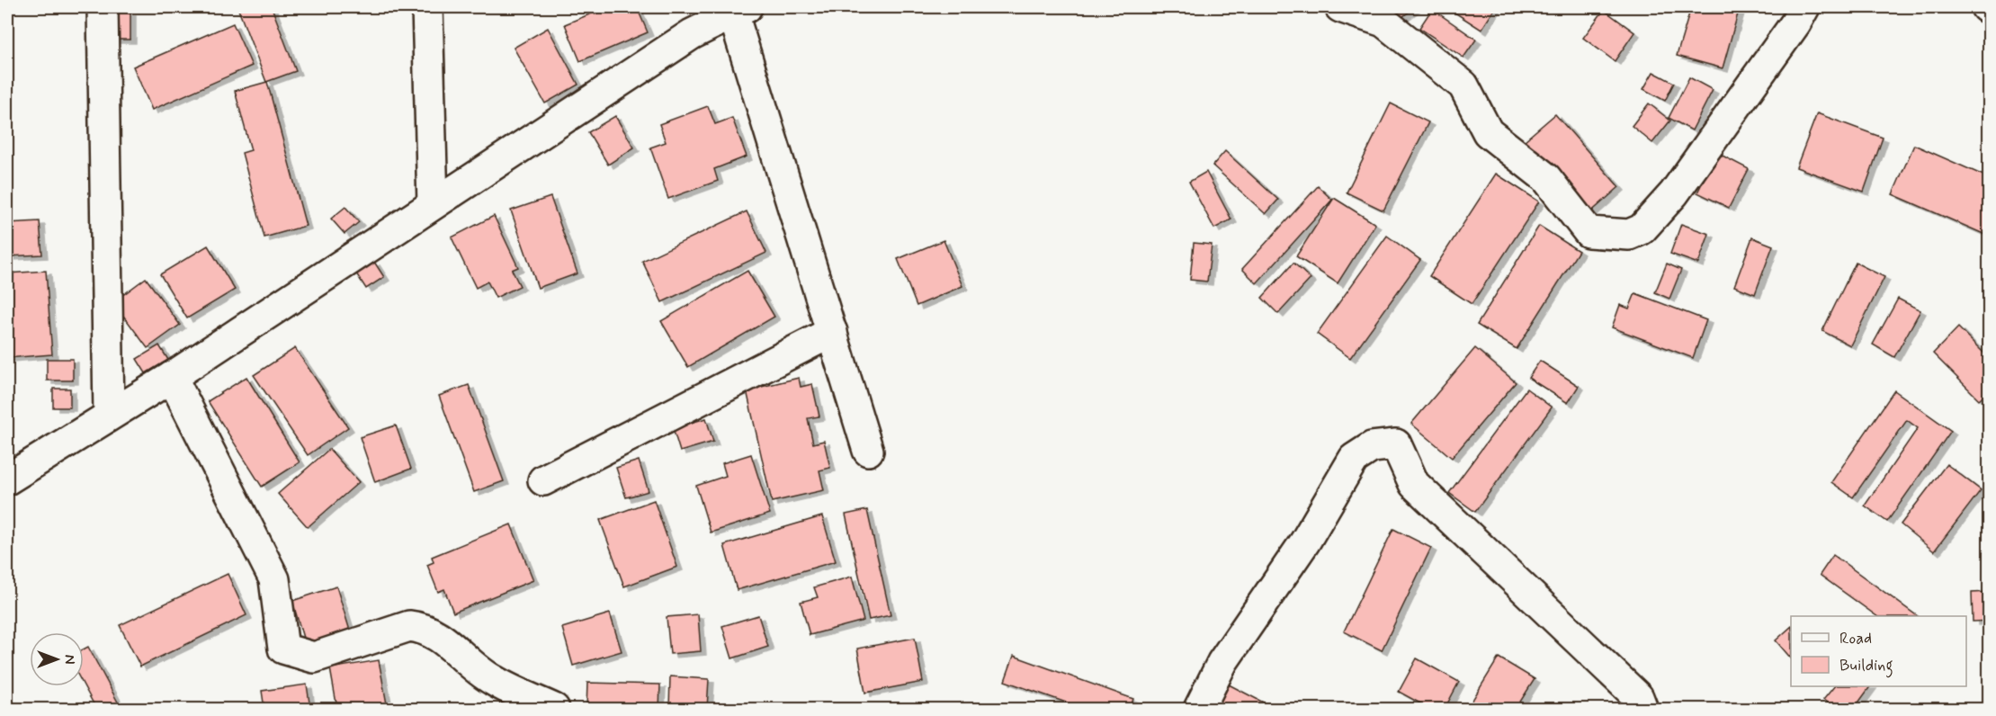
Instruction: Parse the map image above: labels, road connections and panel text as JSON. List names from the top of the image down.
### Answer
{
  "legend": ["Road", "Building"],
  "north": "right"
}
